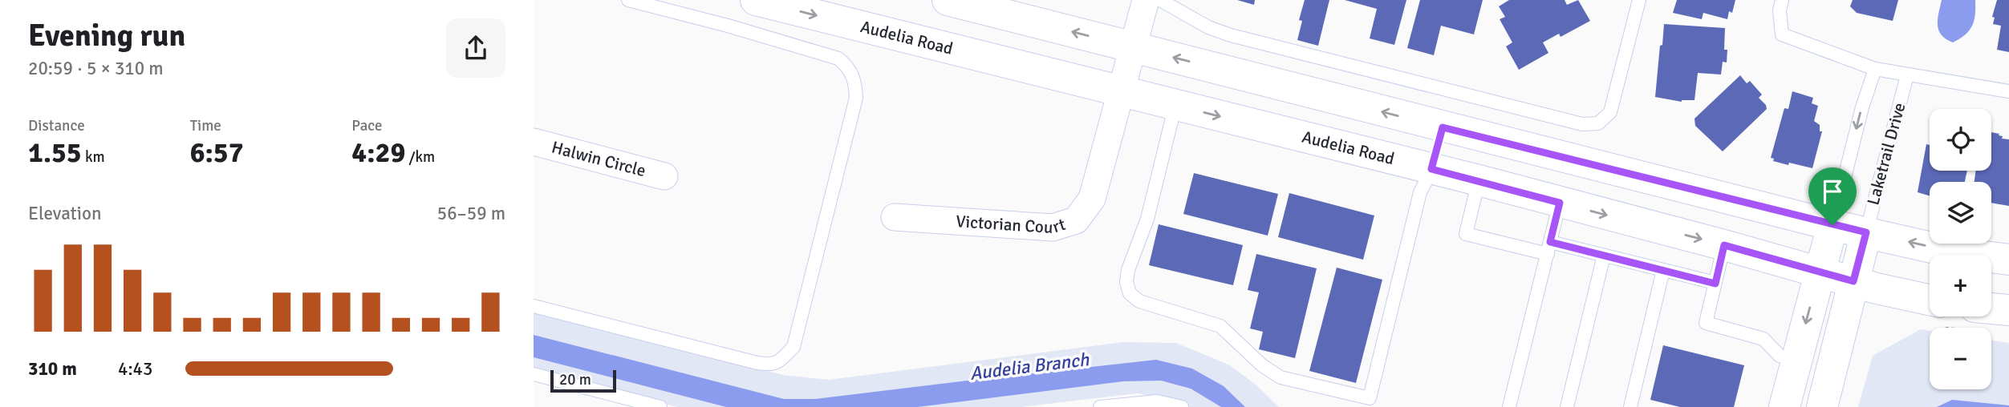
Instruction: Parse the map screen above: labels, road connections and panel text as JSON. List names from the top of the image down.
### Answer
{
  "streets": {
    "main road": ["Audelia Road"],
    "street": ["Halwin Circle", "Victorian Court"],
    "lane": ["Laketrail Drive"]
  },
  "crossings": [
    ["Audelia Road", "Victorian Court"]
  ],
  "water": ["Audelia Branch"],
  "scale_bar": "20 m",
  "page": {
    "heading": ["Evening run", "20:59 · 5 × 310 m"],
    "stats": [
      ["Distance", "1.55 km"],
      ["Time", "6:57"],
      ["Pace", "4:29 /km"]
    ],
    "map_buttons": ["+", "−"],
    "chart": ["Elevation", "56–59 m"],
    "list": [
      {
        "name": "310 m",
        "note": "4:43"
      }
    ],
    "scale": "20 m"
  }
}
